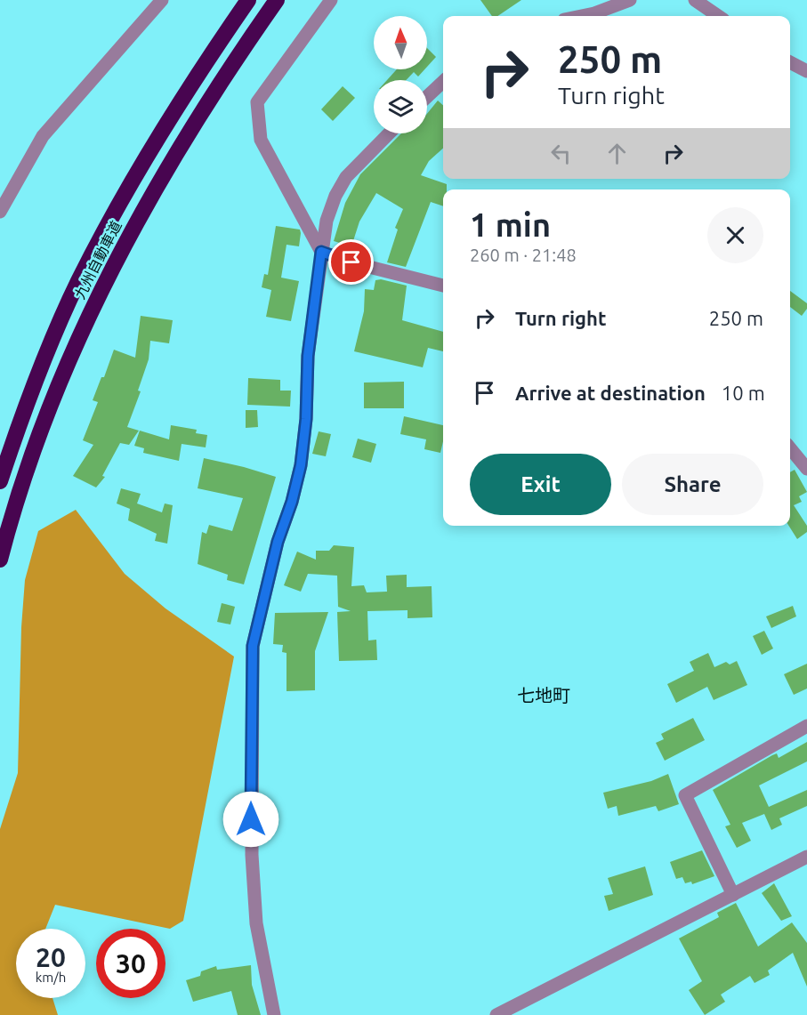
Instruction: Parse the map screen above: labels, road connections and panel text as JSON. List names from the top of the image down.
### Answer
{
  "streets": {
    "highway": ["九州自動車道"]
  },
  "districts": ["七地町"],
  "north": "top",
  "page": {
    "turn": ["250 m", "Turn right"],
    "heading": ["1 min", "260 m · 21:48"],
    "list": [
      {
        "name": "Turn right",
        "value": "250 m"
      },
      {
        "name": "Arrive at destination",
        "value": "10 m"
      }
    ],
    "buttons": ["Exit", "Share"],
    "speed": "20 km/h",
    "limit": "30"
  }
}
